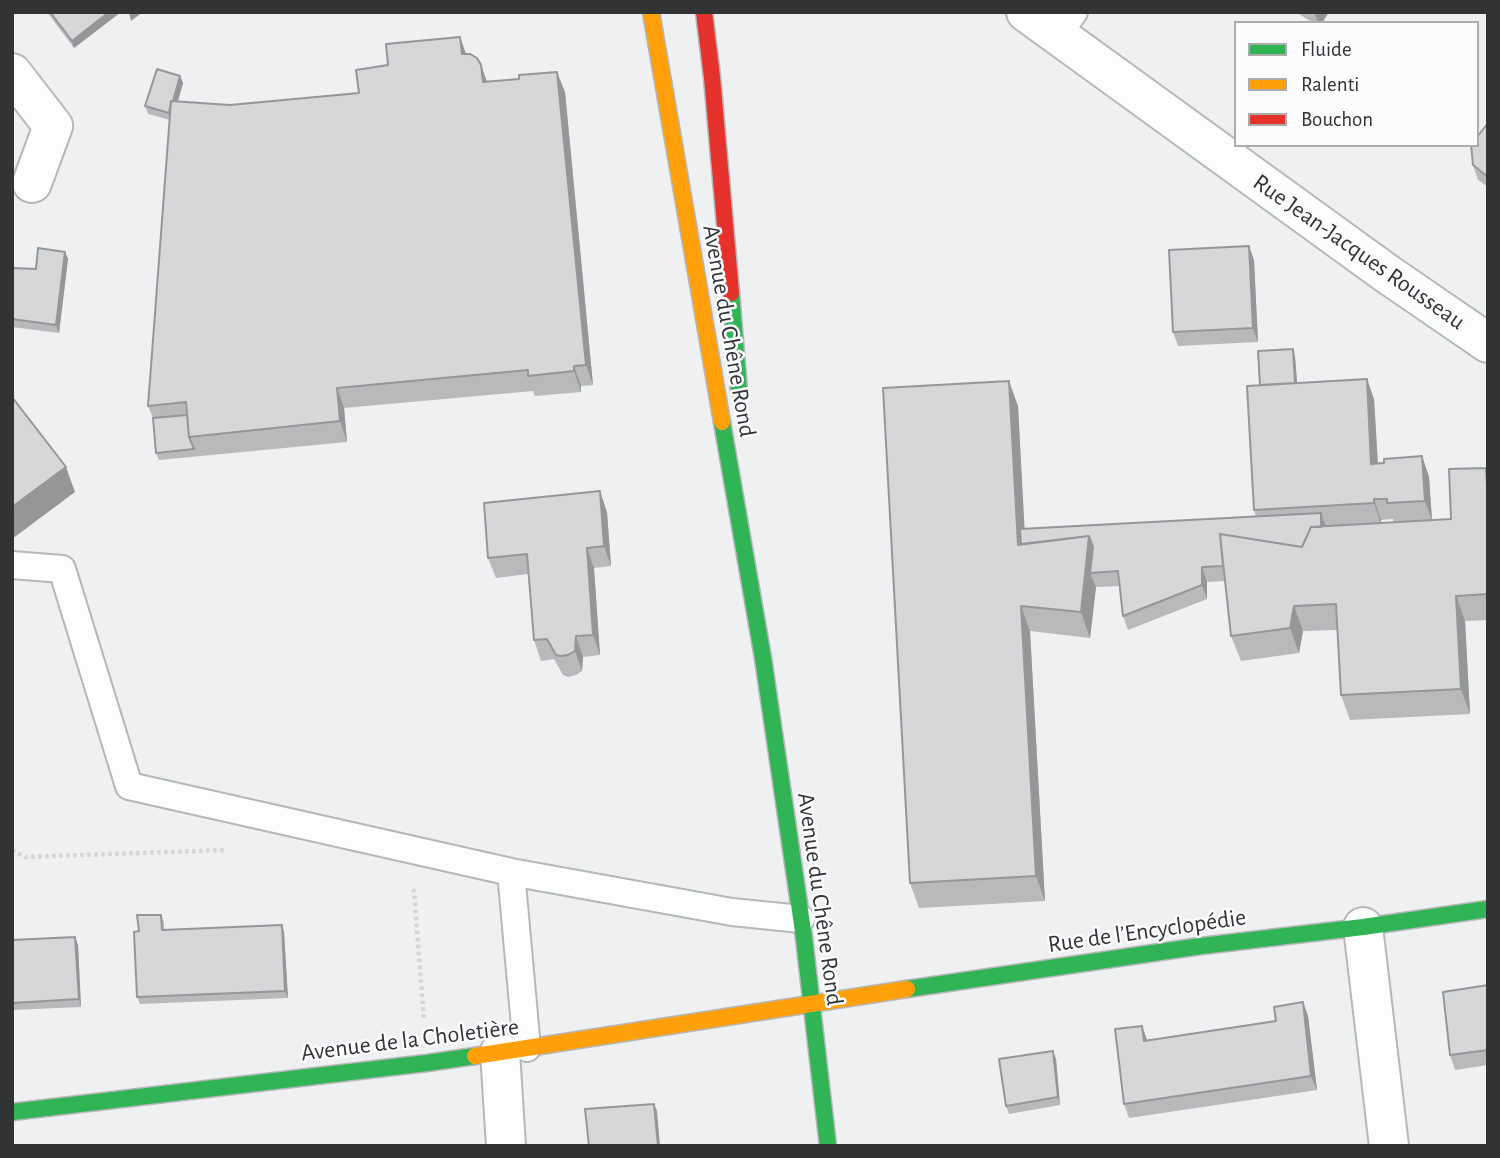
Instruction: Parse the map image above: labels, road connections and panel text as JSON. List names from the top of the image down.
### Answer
{
  "streets": {
    "main road": ["Avenue du Chêne Rond", "Rue de l’Encyclopédie", "Avenue de la Choletière"],
    "street": ["Rue Jean-Jacques Rousseau"]
  },
  "crossings": [
    ["Avenue du Chêne Rond", "Rue de l’Encyclopédie"],
    ["Avenue du Chêne Rond", "Avenue de la Choletière"],
    ["Rue de l’Encyclopédie", "Avenue de la Choletière"]
  ],
  "legend": ["Fluide", "Ralenti", "Bouchon"]
}
